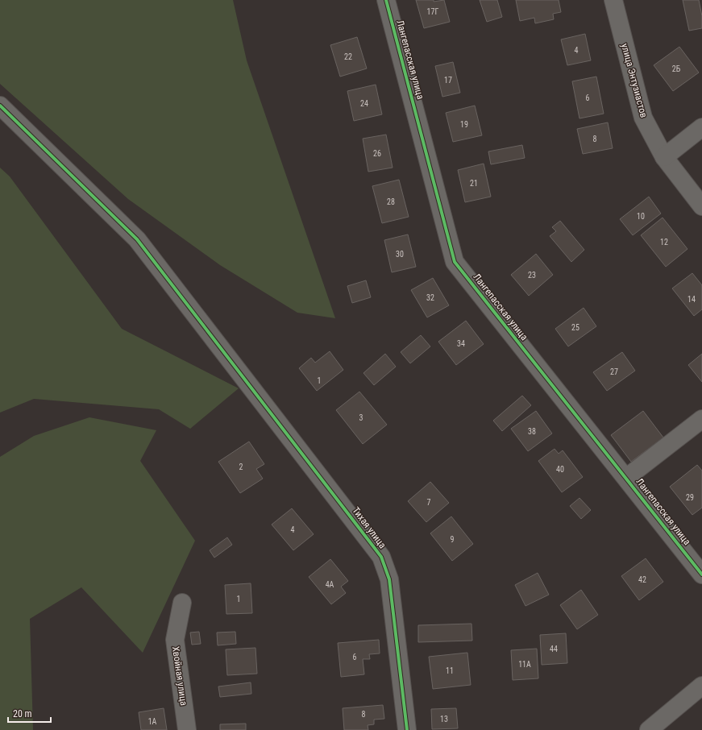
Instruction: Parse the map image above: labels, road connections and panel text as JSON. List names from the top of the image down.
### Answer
{
  "streets": {
    "street": [
      "Лангепасская улица",
      "улица Энтузиастов",
      "Тихая улица",
      "Хвойная улица"
    ]
  },
  "house_numbers": [
    "17Г",
    "4",
    "22",
    "2Б",
    "17",
    "6",
    "24",
    "19",
    "8",
    "26",
    "21",
    "28",
    "10",
    "12",
    "30",
    "23",
    "32",
    "14",
    "25",
    "34",
    "27",
    "1",
    "3",
    "38",
    "2",
    "40",
    "29",
    "7",
    "4",
    "9",
    "42",
    "4А",
    "1",
    "44",
    "6",
    "11А",
    "11",
    "8",
    "13",
    "1А"
  ],
  "scale_bar": "20 m"
}
